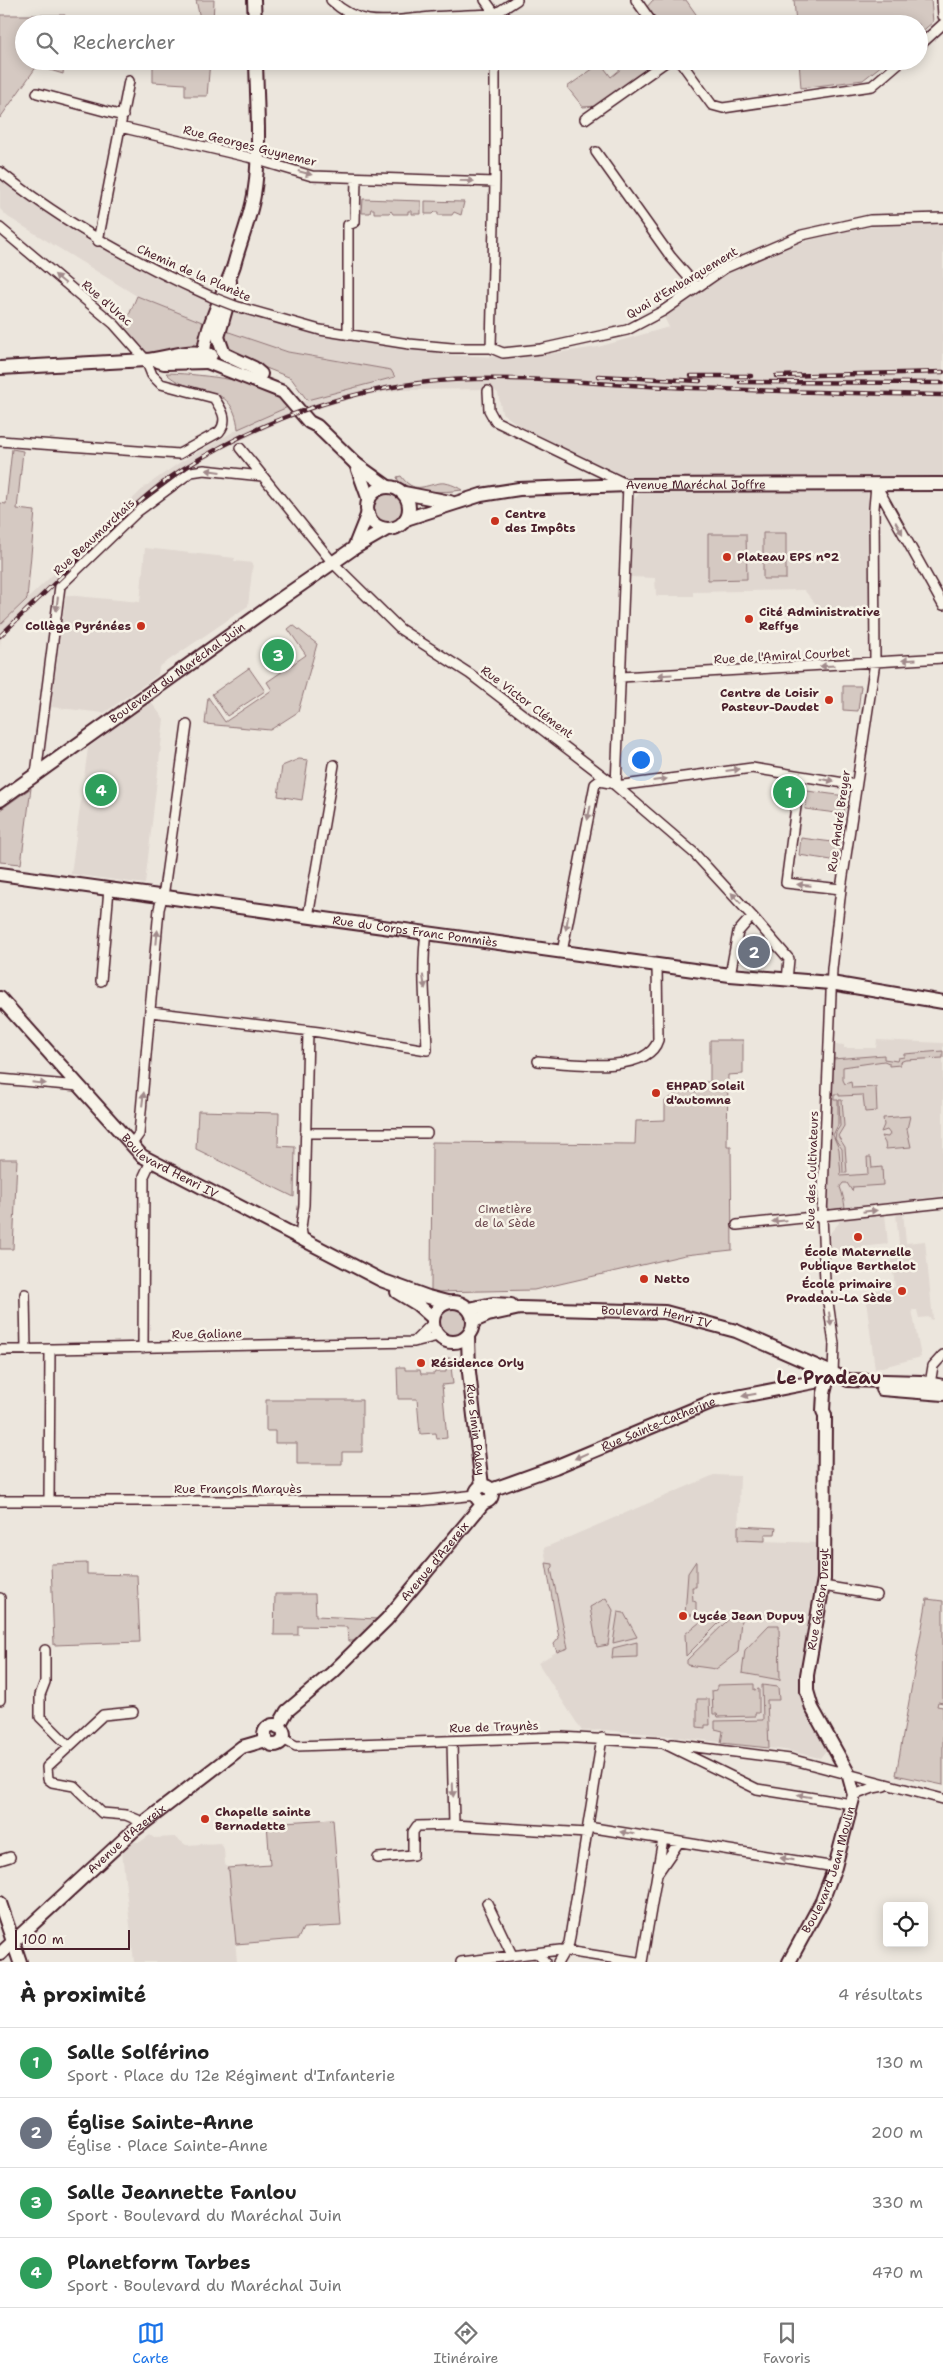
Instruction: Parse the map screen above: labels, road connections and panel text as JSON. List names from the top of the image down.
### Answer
{
  "streets": {
    "street": [
      "Rue Georges Guynemer",
      "Chemin de la Planète",
      "Quai d'Embarquement",
      "Rue d'Urac",
      "Avenue Maréchal Joffre",
      "Rue Beaumarchais",
      "Rue de l'Amiral Courbet",
      "Boulevard du Maréchal Juin",
      "Rue Victor Clément",
      "Rue André Breyer",
      "Rue du Corps Franc Pommiès",
      "Boulevard Henri IV",
      "Rue des Cultivateurs",
      "Rue Galiane",
      "Rue Sainte-Catherine",
      "Rue Simin Palay",
      "Rue François Marquès",
      "Avenue d'Azereix",
      "Rue Gaston Dreyt",
      "Rue de Traynès",
      "Boulevard Jean Moulin"
    ]
  },
  "crossings": [
    ["Chemin de la Planète", "Quai d'Embarquement"],
    ["Avenue Maréchal Joffre", "Rue André Breyer"],
    ["Rue Beaumarchais", "Boulevard du Maréchal Juin"],
    ["Rue Beaumarchais", "Rue Victor Clément"],
    ["Rue de l'Amiral Courbet", "Rue André Breyer"],
    ["Boulevard du Maréchal Juin", "Rue Victor Clément"],
    ["Rue Victor Clément", "Rue du Corps Franc Pommiès"],
    ["Rue André Breyer", "Rue du Corps Franc Pommiès"],
    ["Rue André Breyer", "Rue des Cultivateurs"],
    ["Rue du Corps Franc Pommiès", "Rue des Cultivateurs"],
    ["Boulevard Henri IV", "Rue des Cultivateurs"],
    ["Boulevard Henri IV", "Rue Galiane"],
    ["Boulevard Henri IV", "Rue Sainte-Catherine"],
    ["Boulevard Henri IV", "Rue Simin Palay"],
    ["Boulevard Henri IV", "Rue Gaston Dreyt"],
    ["Rue des Cultivateurs", "Rue Sainte-Catherine"],
    ["Rue des Cultivateurs", "Rue Gaston Dreyt"],
    ["Rue Galiane", "Rue Simin Palay"],
    ["Rue Sainte-Catherine", "Rue Simin Palay"],
    ["Rue Sainte-Catherine", "Rue François Marquès"],
    ["Rue Sainte-Catherine", "Avenue d'Azereix"],
    ["Rue Sainte-Catherine", "Rue Gaston Dreyt"],
    ["Rue Simin Palay", "Rue François Marquès"],
    ["Rue Simin Palay", "Avenue d'Azereix"],
    ["Rue François Marquès", "Avenue d'Azereix"],
    ["Avenue d'Azereix", "Rue de Traynès"],
    ["Rue Gaston Dreyt", "Boulevard Jean Moulin"],
    ["Rue de Traynès", "Boulevard Jean Moulin"]
  ],
  "one_way": [
    "Rue Georges Guynemer",
    "Rue d'Urac",
    "Rue Beaumarchais",
    "Rue de l'Amiral Courbet",
    "Rue des Cultivateurs",
    "Rue Sainte-Catherine"
  ],
  "districts": ["Le Pradeau"],
  "parks": ["Cimetière de la Sède"],
  "places": [
    "Centre des Impôts",
    "Plateau EPS n°2",
    "Cité Administrative Reffye",
    "Collège Pyrénées",
    "Centre de Loisir Pasteur-Daudet",
    "EHPAD Soleil d'automne",
    "École Maternelle Publique Berthelot",
    "Netto",
    "École primaire Pradeau-La Sède",
    "Résidence Orly",
    "Lycée Jean Dupuy",
    "Chapelle sainte Bernadette"
  ],
  "scale_bar": "100 m",
  "page": {
    "search": "Rechercher",
    "pins": [
      "3",
      "4",
      "1",
      "2"
    ],
    "scale": "100 m",
    "heading": ["À proximité", "4 résultats"],
    "list": [
      {
        "mark": "1",
        "name": "Salle Solférino",
        "note": "Sport · Place du 12e Régiment d'Infanterie",
        "value": "130 m"
      },
      {
        "mark": "2",
        "name": "Église Sainte-Anne",
        "note": "Église · Place Sainte-Anne",
        "value": "200 m"
      },
      {
        "mark": "3",
        "name": "Salle Jeannette Fanlou",
        "note": "Sport · Boulevard du Maréchal Juin",
        "value": "330 m"
      },
      {
        "mark": "4",
        "name": "Planetform Tarbes",
        "note": "Sport · Boulevard du Maréchal Juin",
        "value": "470 m"
      }
    ],
    "nav": ["Carte", "Itinéraire", "Favoris"]
  }
}
